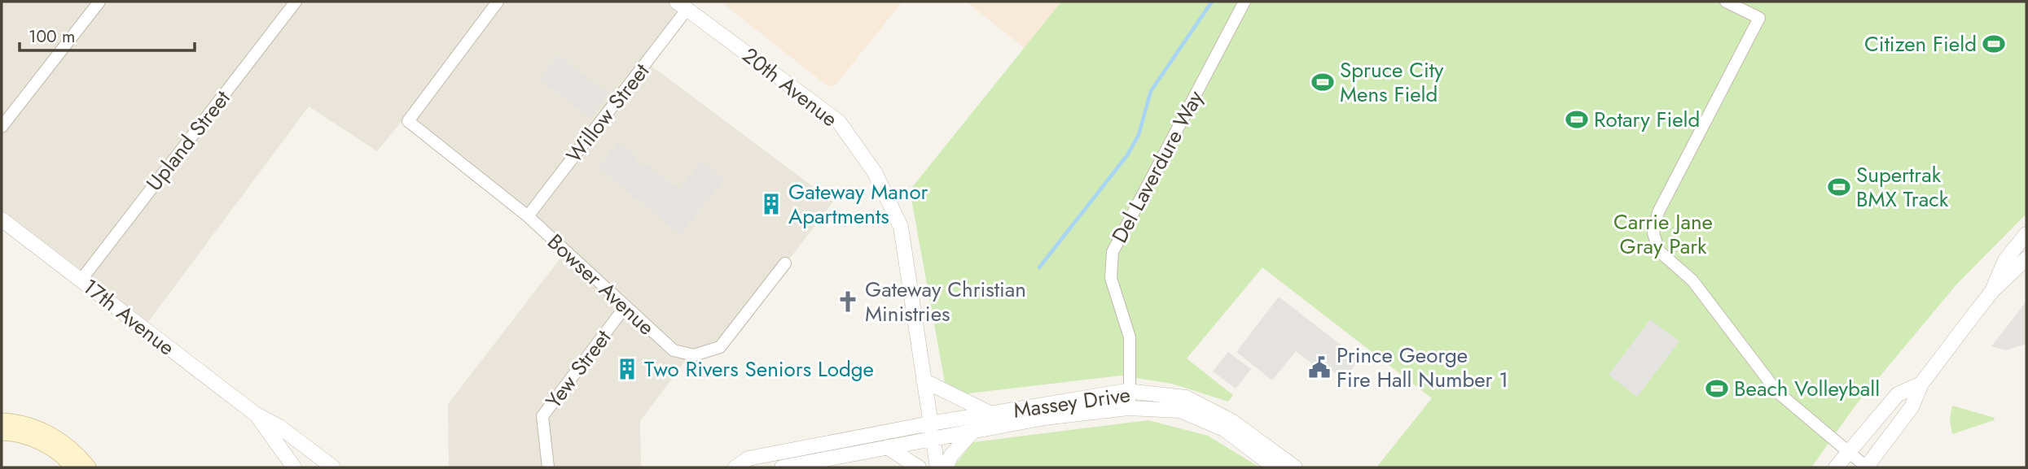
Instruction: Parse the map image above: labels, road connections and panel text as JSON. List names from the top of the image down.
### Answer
{
  "streets": {
    "street": [
      "20th Avenue",
      "Willow Street",
      "Upland Street",
      "Del Laverdure Way",
      "Bowser Avenue",
      "17th Avenue",
      "Yew Street",
      "Massey Drive"
    ]
  },
  "crossings": [
    ["20th Avenue", "Willow Street"],
    ["20th Avenue", "Massey Drive"],
    ["Willow Street", "Bowser Avenue"],
    ["Upland Street", "17th Avenue"],
    ["Del Laverdure Way", "Massey Drive"],
    ["Bowser Avenue", "Yew Street"]
  ],
  "parks": ["Carrie Jane Gray Park"],
  "places": {
    "sports": [
      "Citizen Field",
      "Spruce City Mens Field",
      "Rotary Field",
      "Supertrak BMX Track",
      "Beach Volleyball"
    ],
    "building": ["Gateway Manor Apartments", "Two Rivers Seniors Lodge"],
    "church": ["Gateway Christian Ministries"],
    "public building": ["Prince George Fire Hall Number 1"]
  },
  "scale_bar": "100 m"
}
